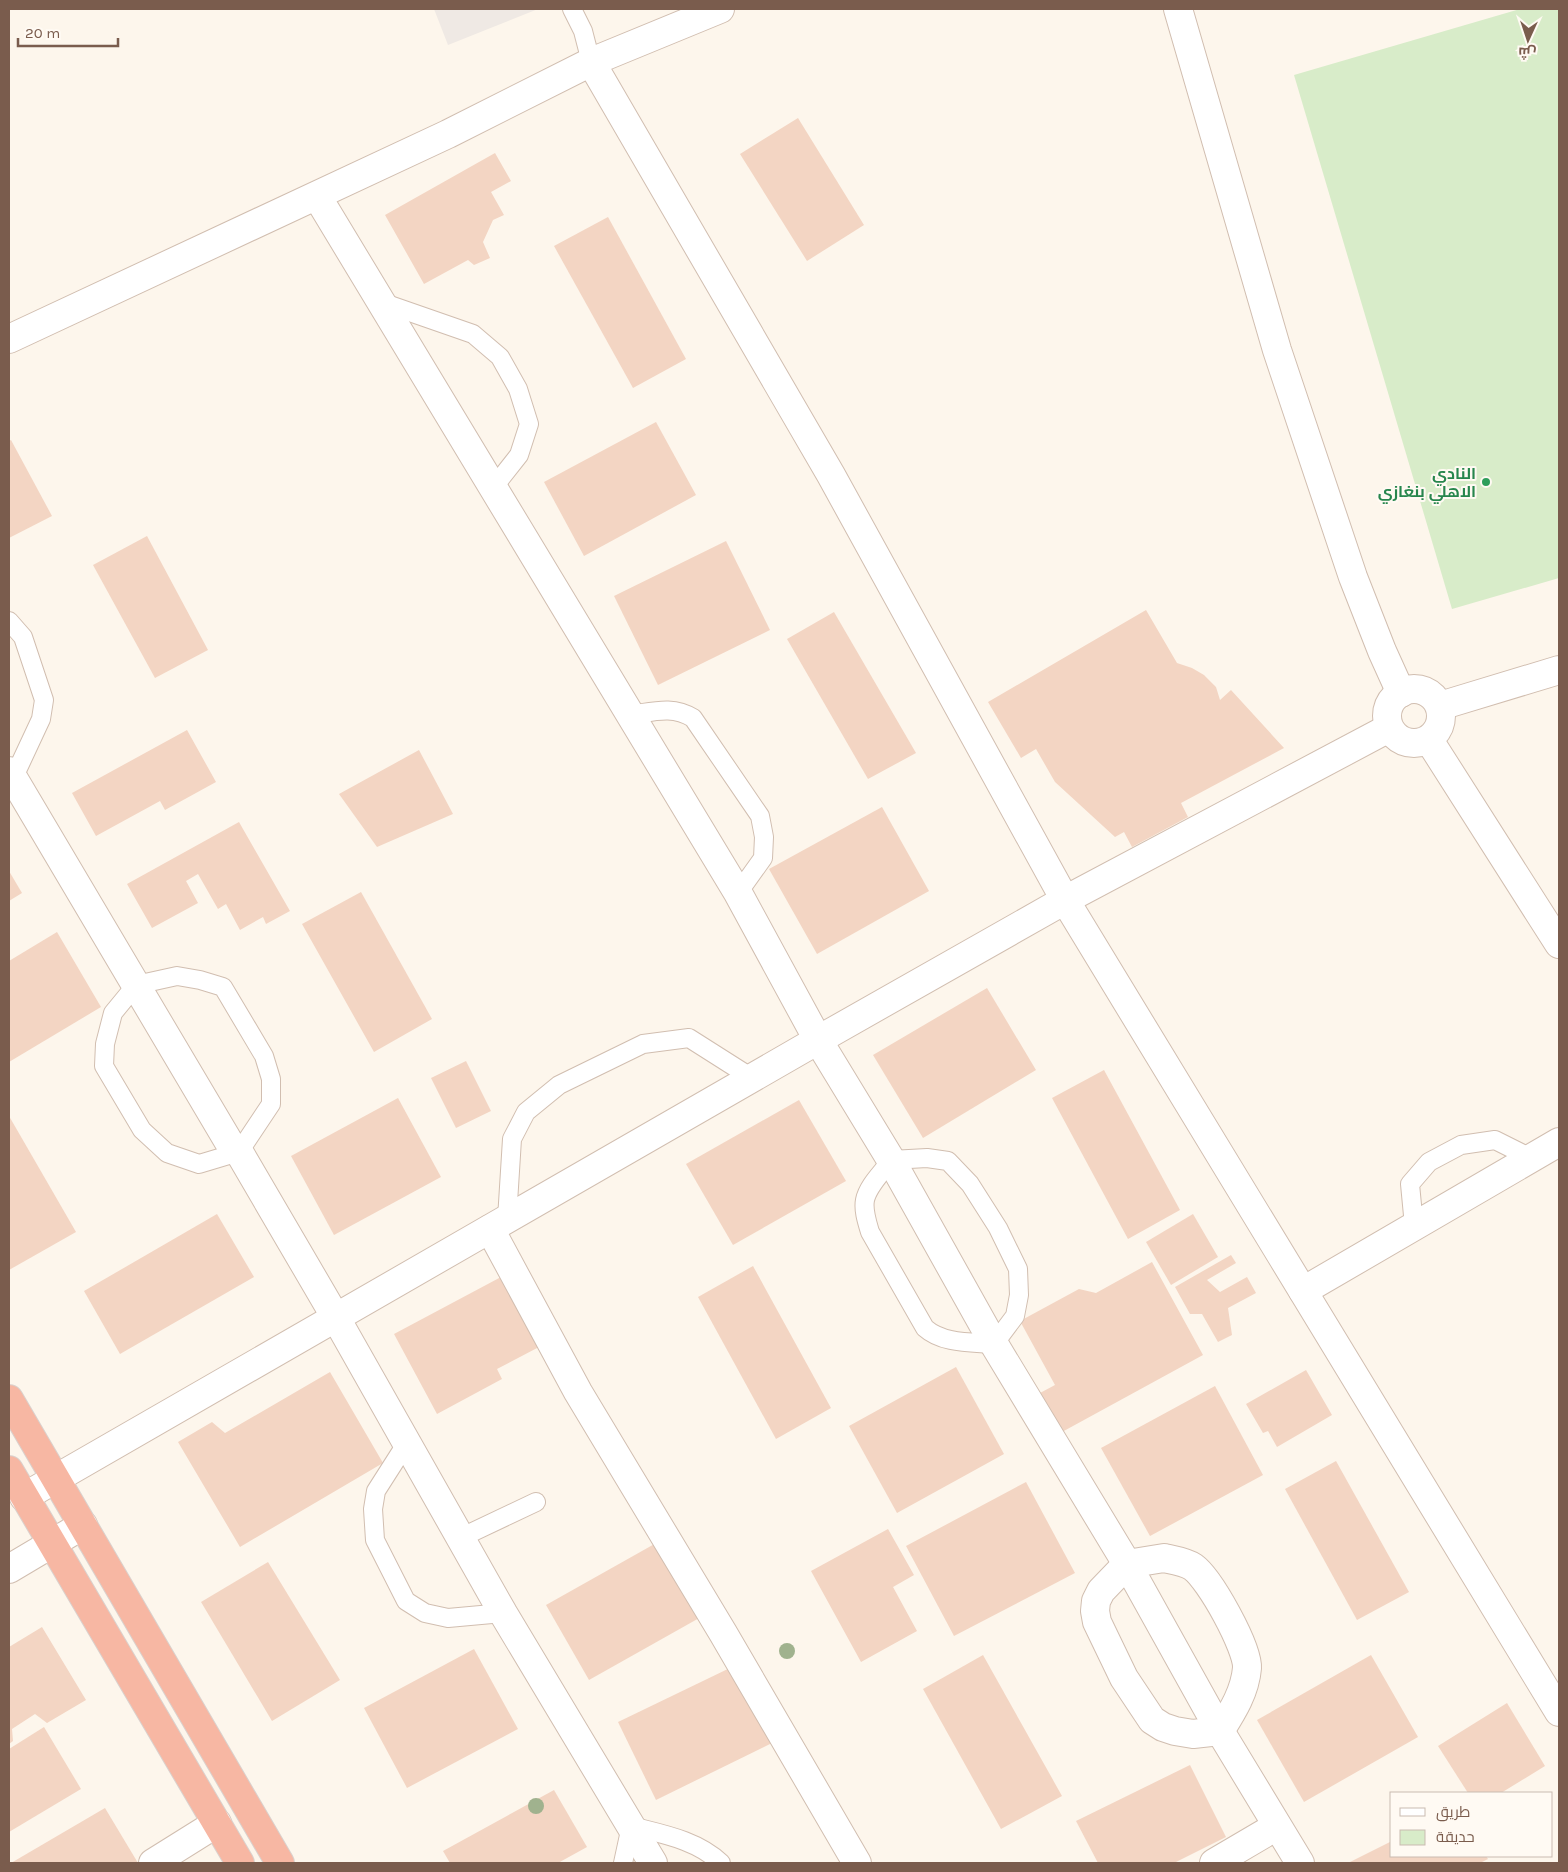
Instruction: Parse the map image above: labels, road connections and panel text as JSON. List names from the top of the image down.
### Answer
{
  "places": ["النادي الاهلي بنغازي"],
  "legend": ["طريق", "حديقة"],
  "scale_bar": "20 m",
  "north": "bottom"
}
